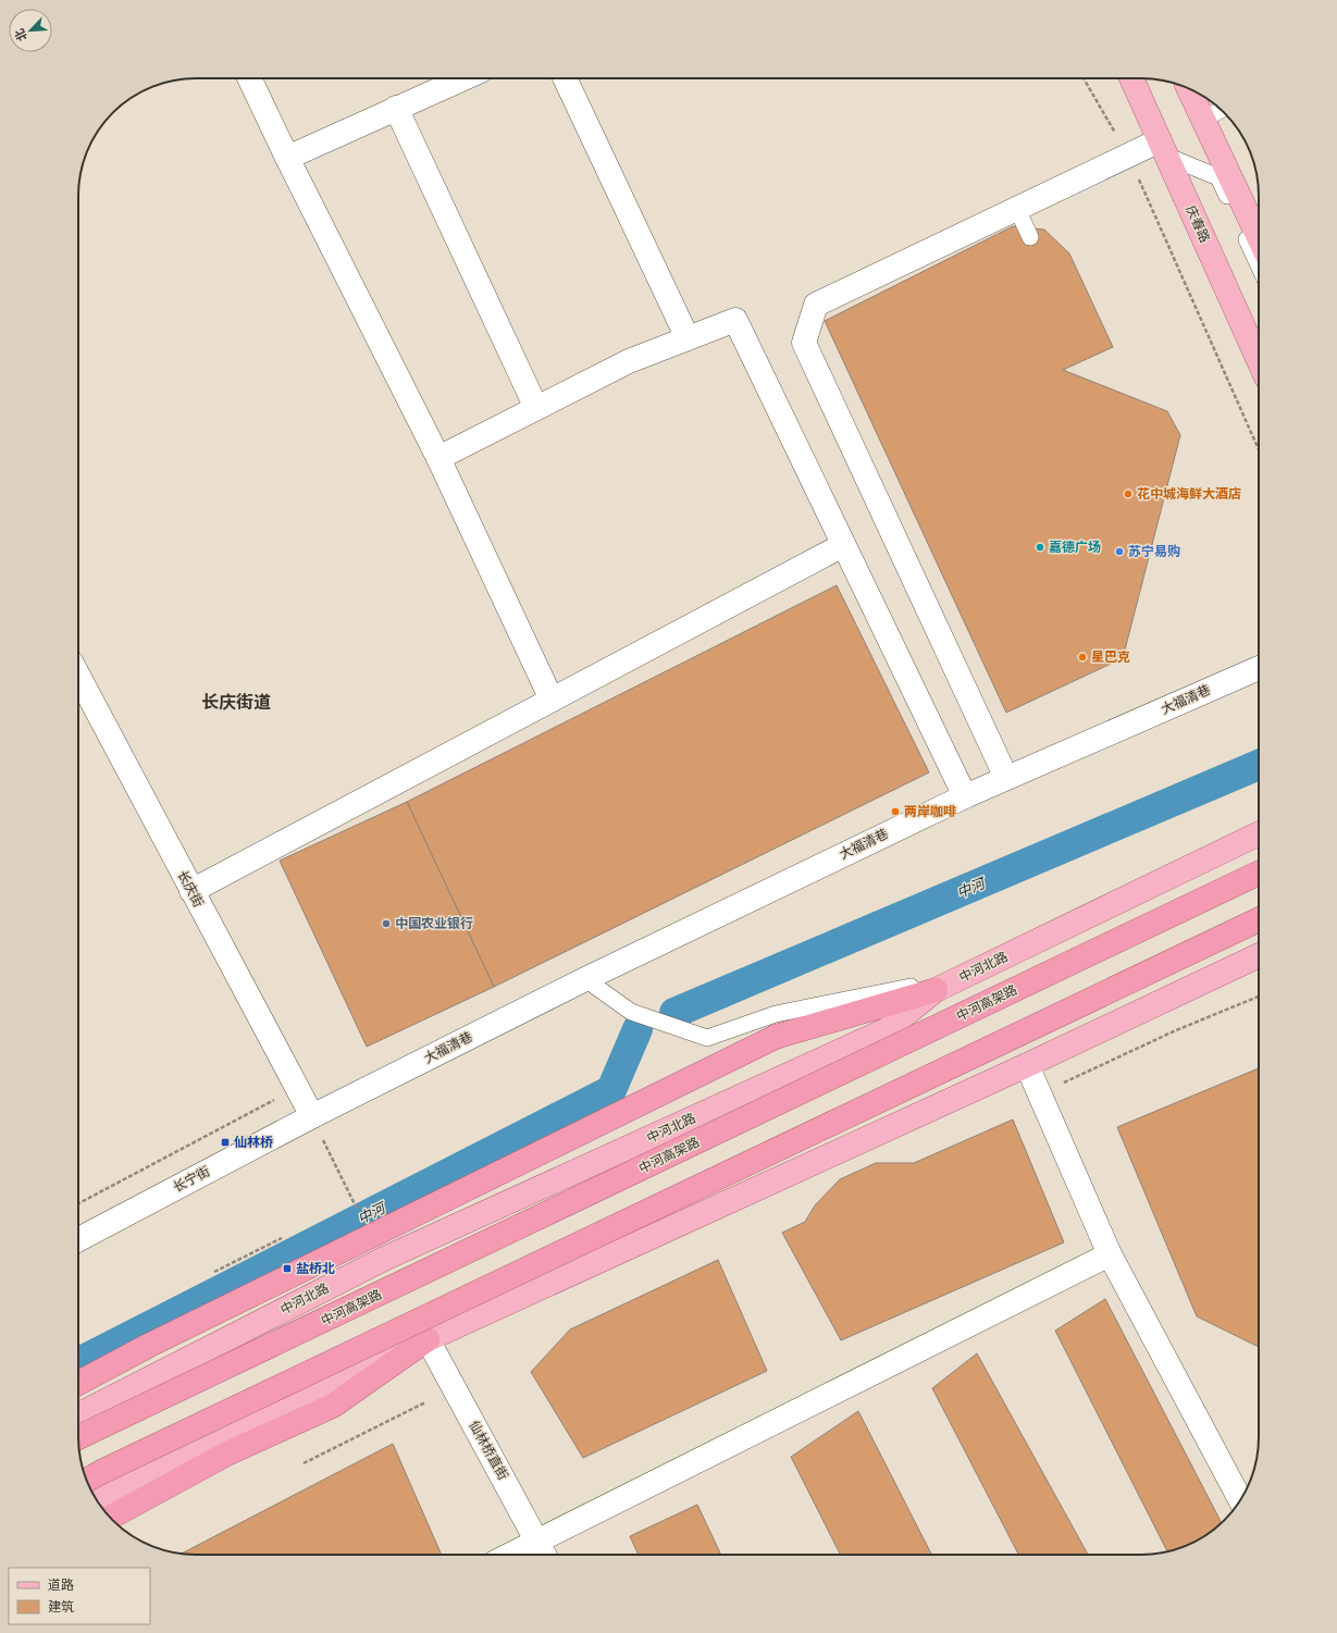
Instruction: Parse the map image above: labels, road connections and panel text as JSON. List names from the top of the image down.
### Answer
{
  "streets": {
    "highway": ["中河高架路"],
    "main road": ["庆春路", "中河北路"],
    "street": [
      "大福清巷",
      "长庆街",
      "长宁街",
      "仙林桥直街"
    ]
  },
  "crossings": [
    ["大福清巷", "长庆街"],
    ["大福清巷", "长宁街"],
    ["长庆街", "长宁街"]
  ],
  "districts": ["长庆街道"],
  "water": ["中河"],
  "places": {
    "other": [
      "花中城海鲜大酒店",
      "嘉德广场",
      "苏宁易购",
      "星巴克",
      "两岸咖啡",
      "中国农业银行"
    ],
    "transit": ["仙林桥", "盐桥北"]
  },
  "legend": ["道路", "建筑"],
  "north": "bottom left"
}
